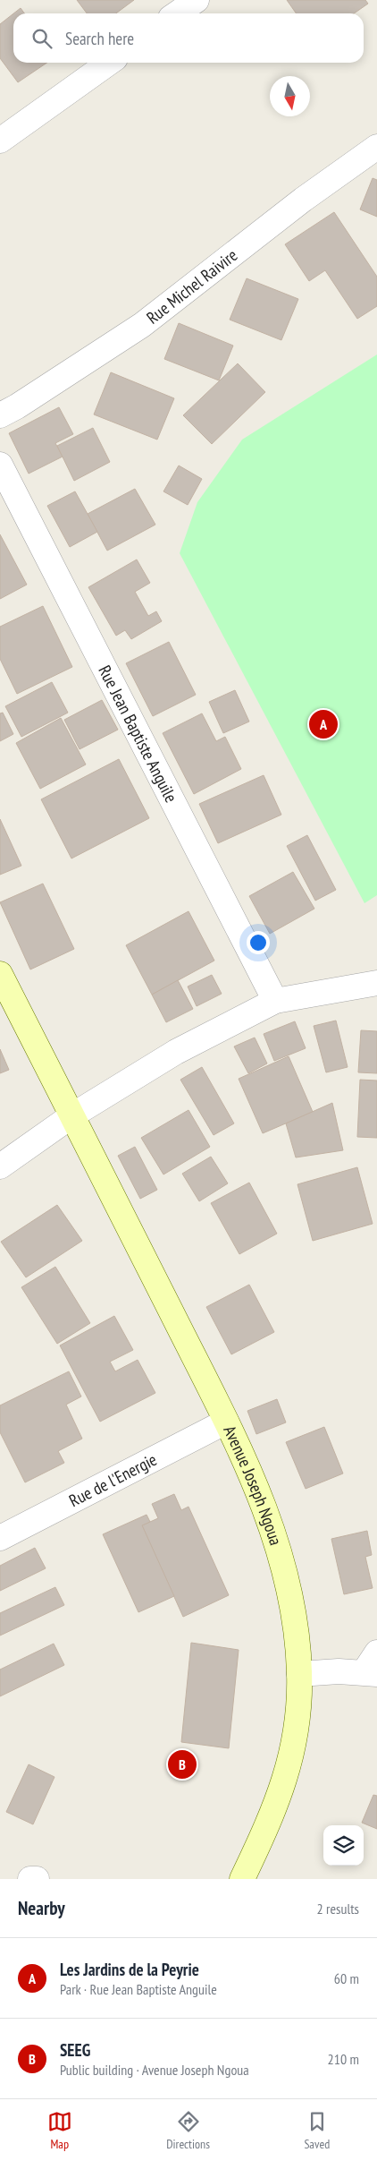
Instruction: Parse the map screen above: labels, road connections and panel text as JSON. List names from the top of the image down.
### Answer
{
  "streets": {
    "main road": ["Avenue Joseph Ngoua"],
    "street": ["Rue Michel Raivire", "Rue Jean Baptiste Anguile", "Rue de l'Energie"]
  },
  "crossings": [
    ["Rue de l'Energie", "Avenue Joseph Ngoua"]
  ],
  "north": "bottom",
  "page": {
    "search": "Search here",
    "pins": ["A", "B"],
    "heading": ["Nearby", "2 results"],
    "list": [
      {
        "mark": "A",
        "name": "Les Jardins de la Peyrie",
        "note": "Park · Rue Jean Baptiste Anguile",
        "value": "60 m"
      },
      {
        "mark": "B",
        "name": "SEEG",
        "note": "Public building · Avenue Joseph Ngoua",
        "value": "210 m"
      }
    ],
    "nav": ["Map", "Directions", "Saved"]
  }
}
